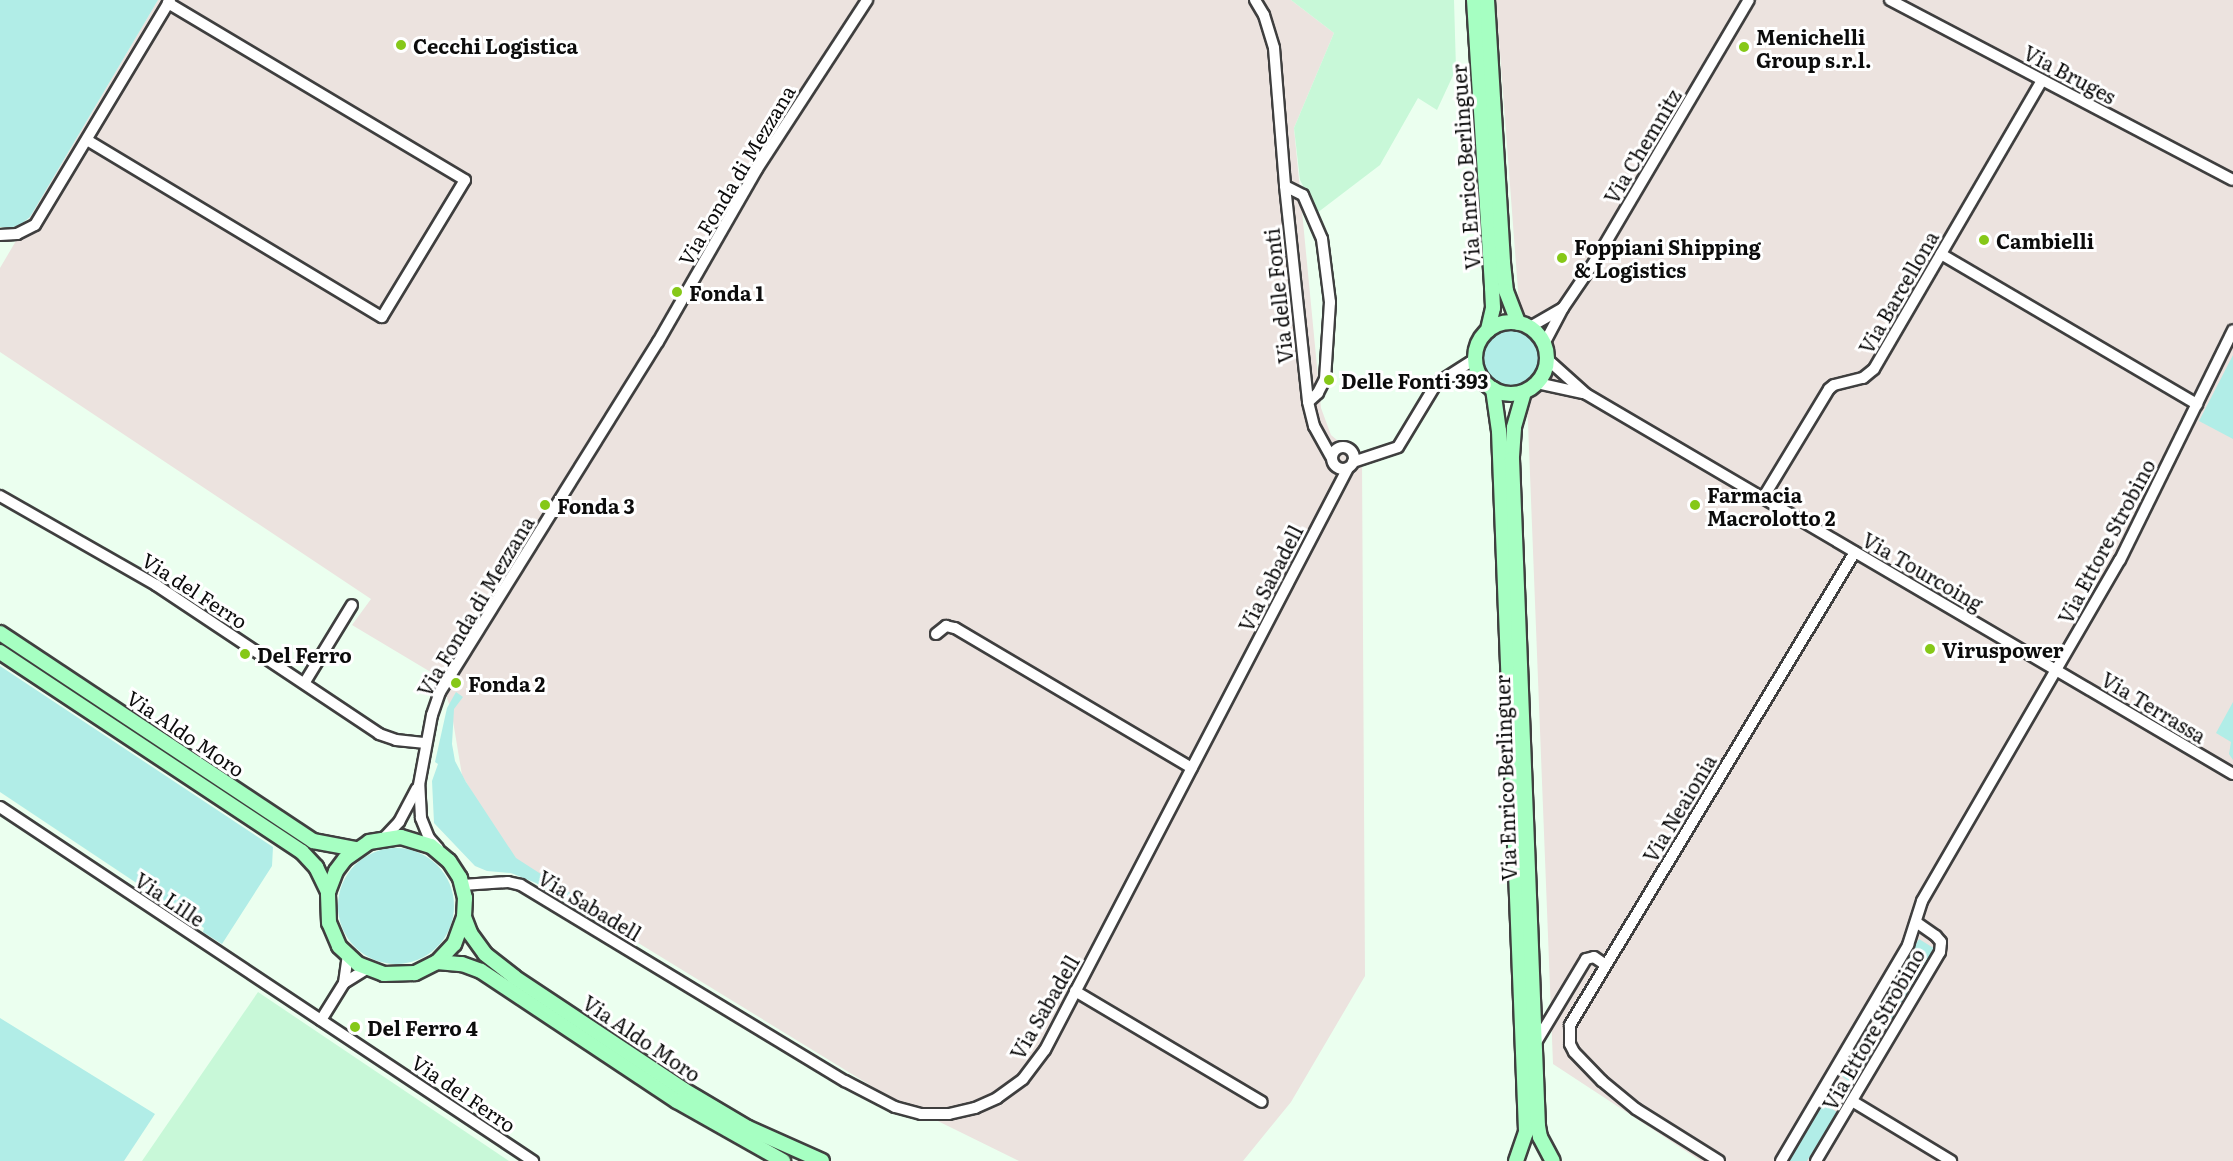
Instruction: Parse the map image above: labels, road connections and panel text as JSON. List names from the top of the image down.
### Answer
{
  "streets": {
    "main road": ["Via Enrico Berlinguer", "Via Aldo Moro"],
    "street": [
      "Via Bruges",
      "Via Chemnitz",
      "Via Fonda di Mezzana",
      "Via Barcellona",
      "Via delle Fonti",
      "Via Ettore Strobino",
      "Via Tourcoing",
      "Via Sabadell",
      "Via del Ferro",
      "Via Terrassa",
      "Via Neaionia",
      "Via Lille"
    ]
  },
  "crossings": [
    ["Via Bruges", "Via Barcellona"],
    ["Via Chemnitz", "Via Enrico Berlinguer"],
    ["Via Chemnitz", "Via Tourcoing"],
    ["Via Enrico Berlinguer", "Via Tourcoing"],
    ["Via Fonda di Mezzana", "Via del Ferro"],
    ["Via Barcellona", "Via Tourcoing"],
    ["Via Ettore Strobino", "Via Tourcoing"],
    ["Via Ettore Strobino", "Via Terrassa"],
    ["Via Tourcoing", "Via Terrassa"],
    ["Via Tourcoing", "Via Neaionia"],
    ["Via Sabadell", "Via Aldo Moro"],
    ["Via del Ferro", "Via Lille"]
  ],
  "places": [
    "Cecchi Logistica",
    "Menichelli Group s.r.l.",
    "Cambielli",
    "Foppiani Shipping & Logistics",
    "Fonda 1",
    "Delle Fonti 393",
    "Fonda 3",
    "Farmacia Macrolotto 2",
    "Viruspower",
    "Del Ferro",
    "Fonda 2",
    "Del Ferro 4"
  ]
}
